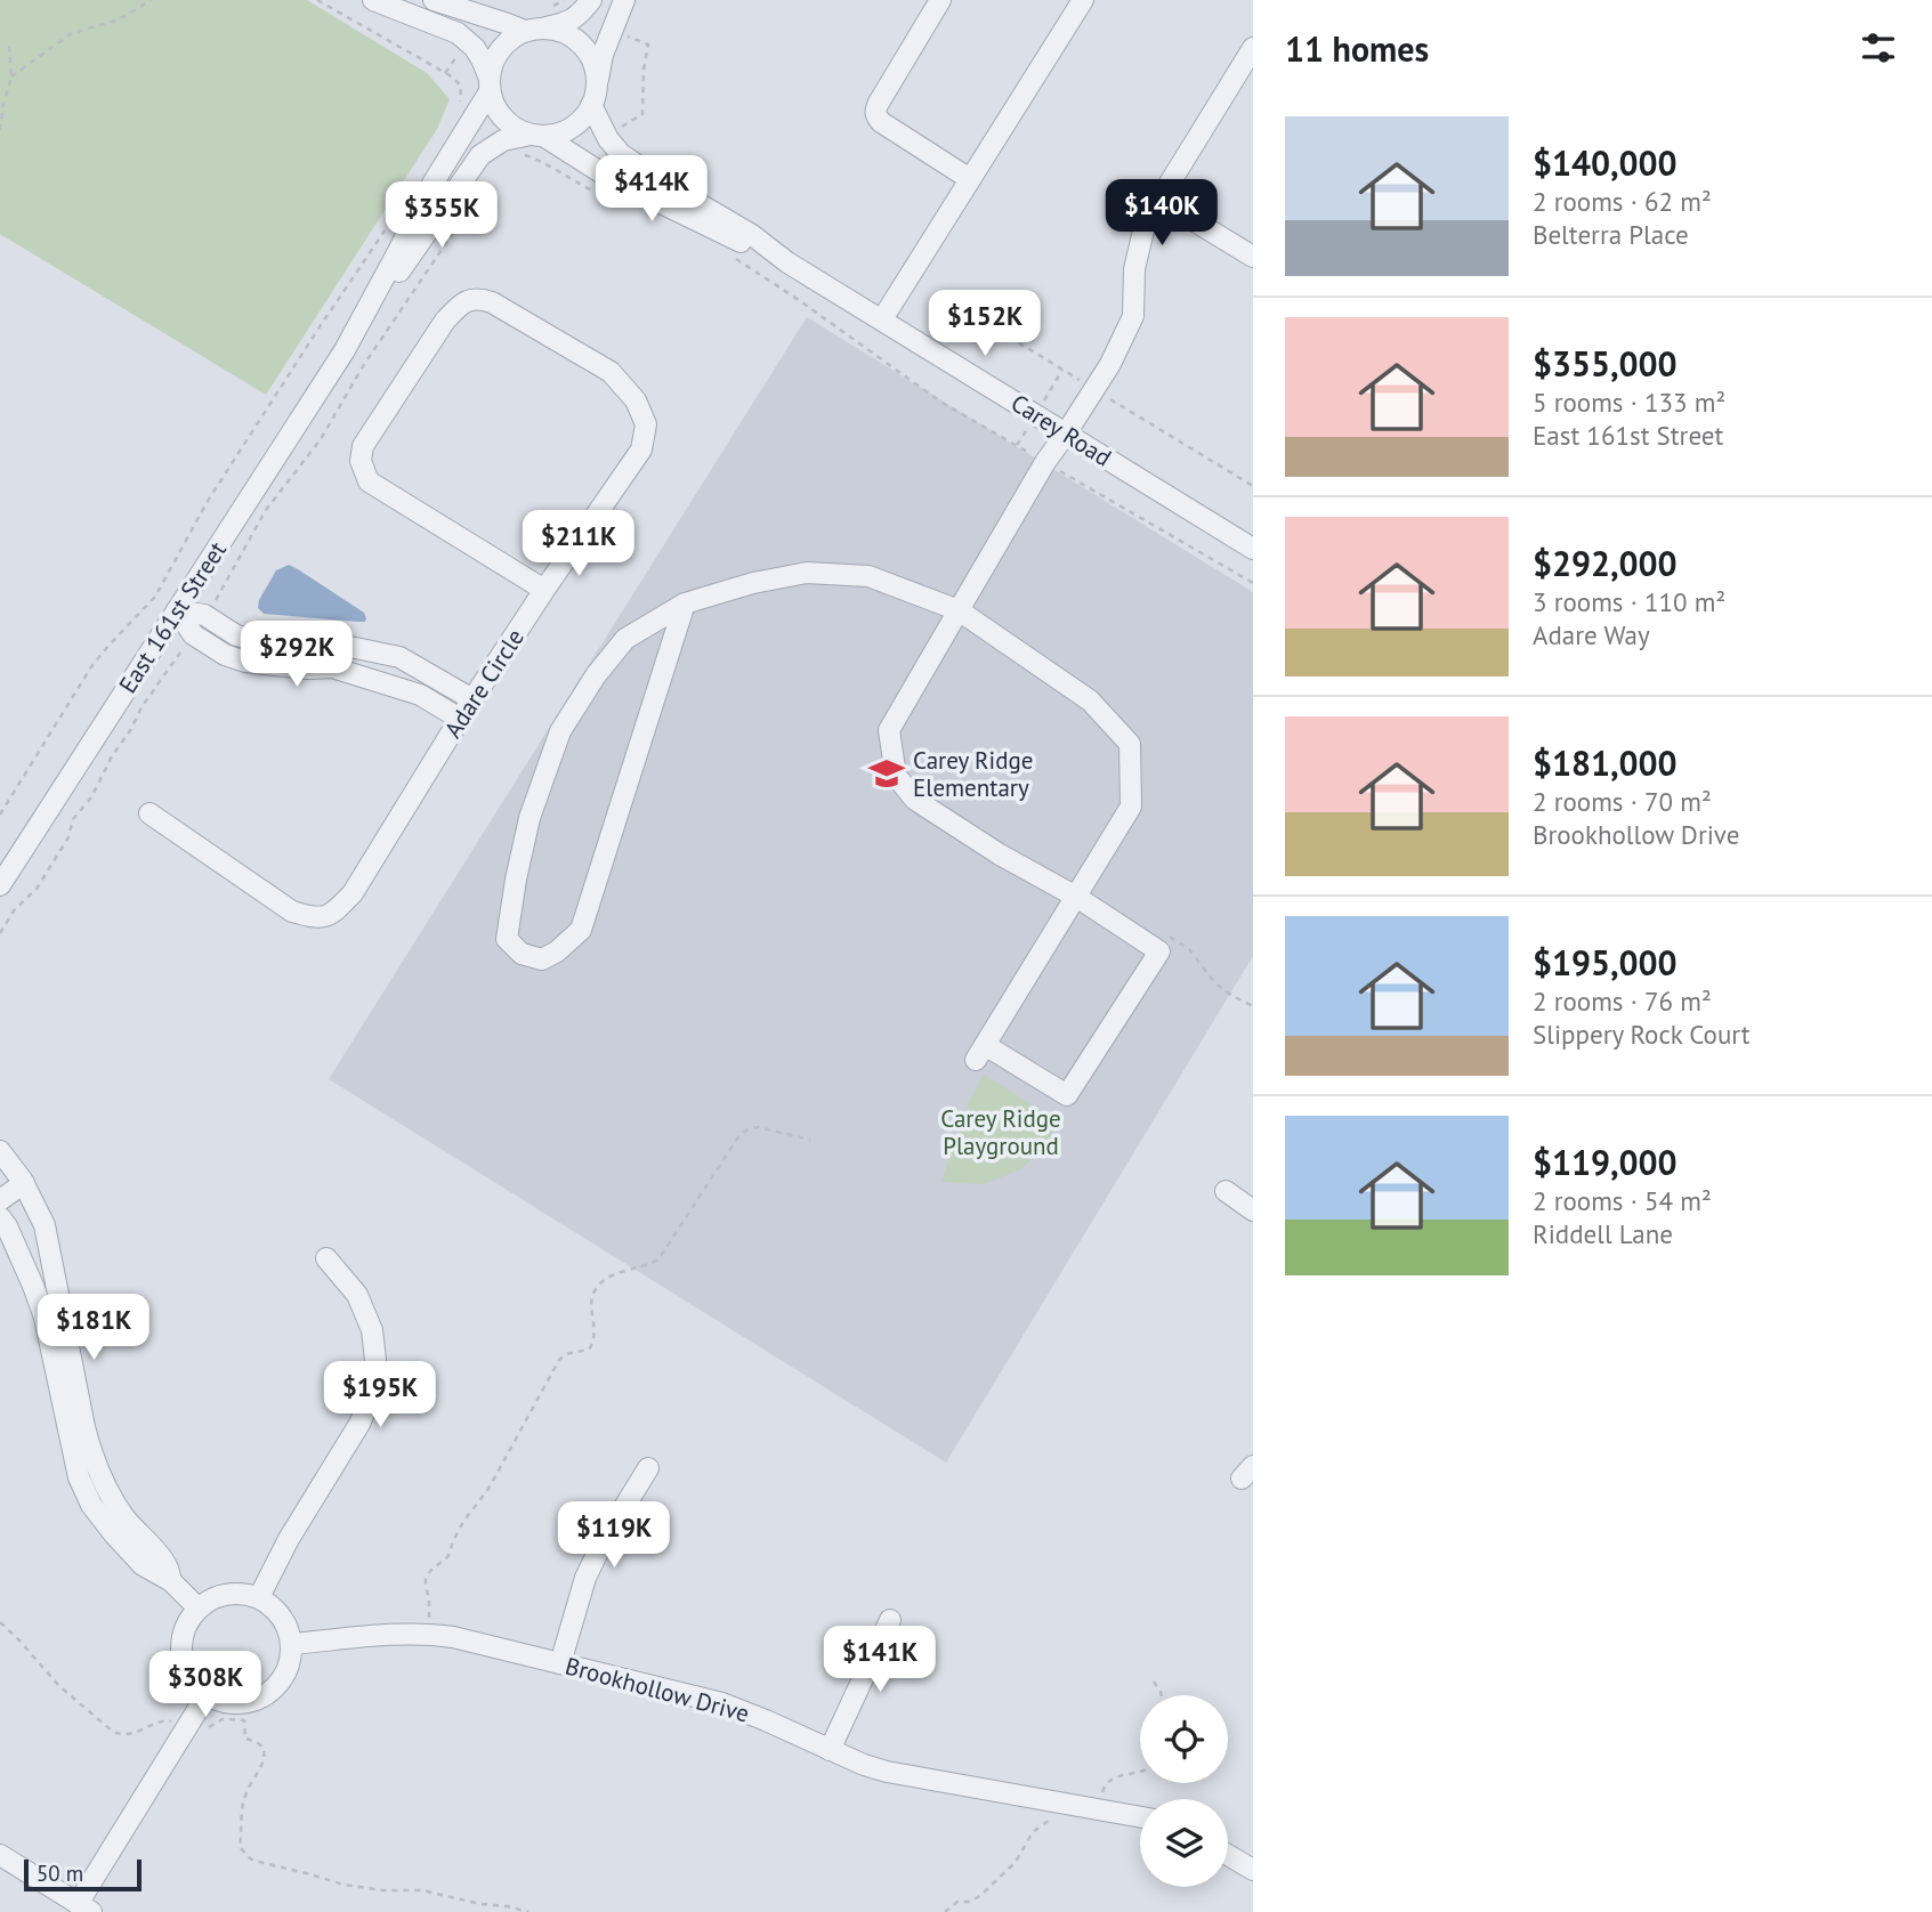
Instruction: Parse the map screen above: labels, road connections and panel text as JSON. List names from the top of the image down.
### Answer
{
  "streets": {
    "street": [
      "Carey Road",
      "East 161st Street",
      "Adare Circle",
      "Brookhollow Drive"
    ]
  },
  "crossings": [
    ["Carey Road", "East 161st Street"]
  ],
  "parks": ["Carey Ridge Playground"],
  "places": {
    "school or university": ["Carey Ridge Elementary"]
  },
  "scale_bar": "50 m",
  "page": {
    "heading": "11 homes",
    "list": [
      {
        "name": "$140,000",
        "note": "2 rooms · 62 m² · Belterra Place"
      },
      {
        "name": "$355,000",
        "note": "5 rooms · 133 m² · East 161st Street"
      },
      {
        "name": "$292,000",
        "note": "3 rooms · 110 m² · Adare Way"
      },
      {
        "name": "$181,000",
        "note": "2 rooms · 70 m² · Brookhollow Drive"
      },
      {
        "name": "$195,000",
        "note": "2 rooms · 76 m² · Slippery Rock Court"
      },
      {
        "name": "$119,000",
        "note": "2 rooms · 54 m² · Riddell Lane"
      }
    ],
    "price": [
      "$414K",
      "$140K",
      "$355K",
      "$152K",
      "$211K",
      "$292K",
      "$181K",
      "$195K",
      "$119K",
      "$141K",
      "$308K"
    ],
    "scale": "50 m"
  }
}
